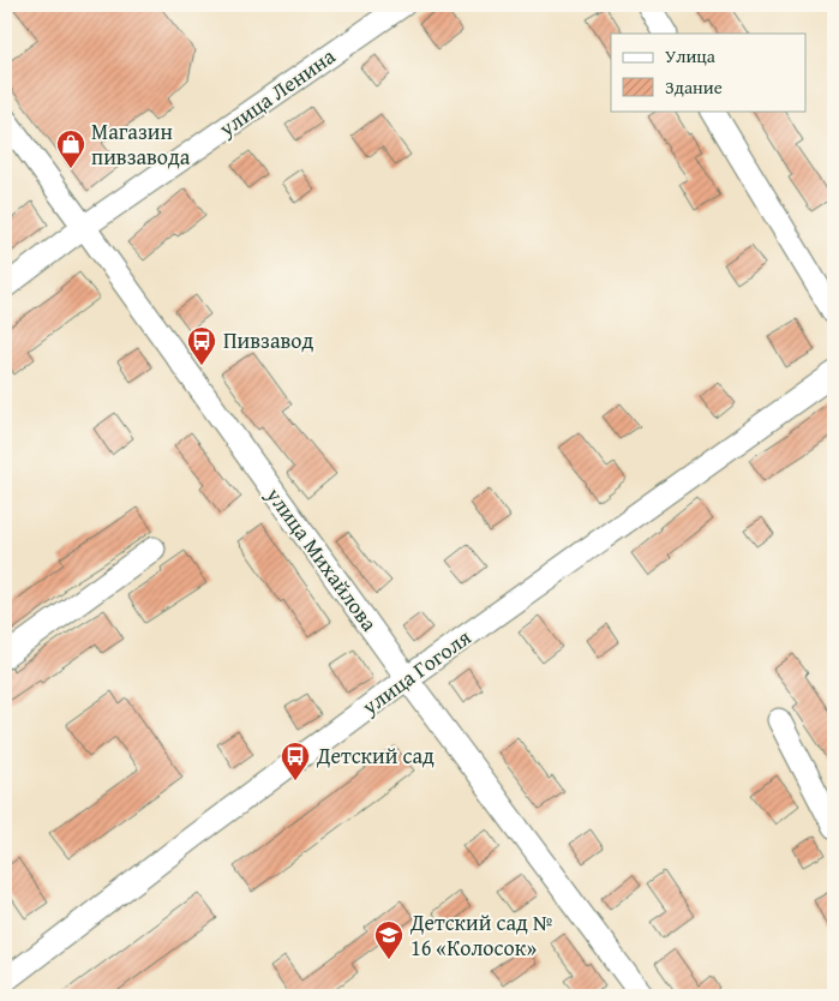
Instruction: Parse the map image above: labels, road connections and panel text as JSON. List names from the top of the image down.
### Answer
{
  "streets": {
    "street": ["улица Ленина", "улица Михайлова", "улица Гоголя"]
  },
  "crossings": [
    ["улица Ленина", "улица Михайлова"],
    ["улица Михайлова", "улица Гоголя"]
  ],
  "places": {
    "shop": ["Магазин пивзавода"],
    "bus stop": ["Пивзавод", "Детский сад"],
    "school or university": ["Детский сад № 16 «Колосок»"]
  },
  "legend": ["Улица", "Здание"]
}
